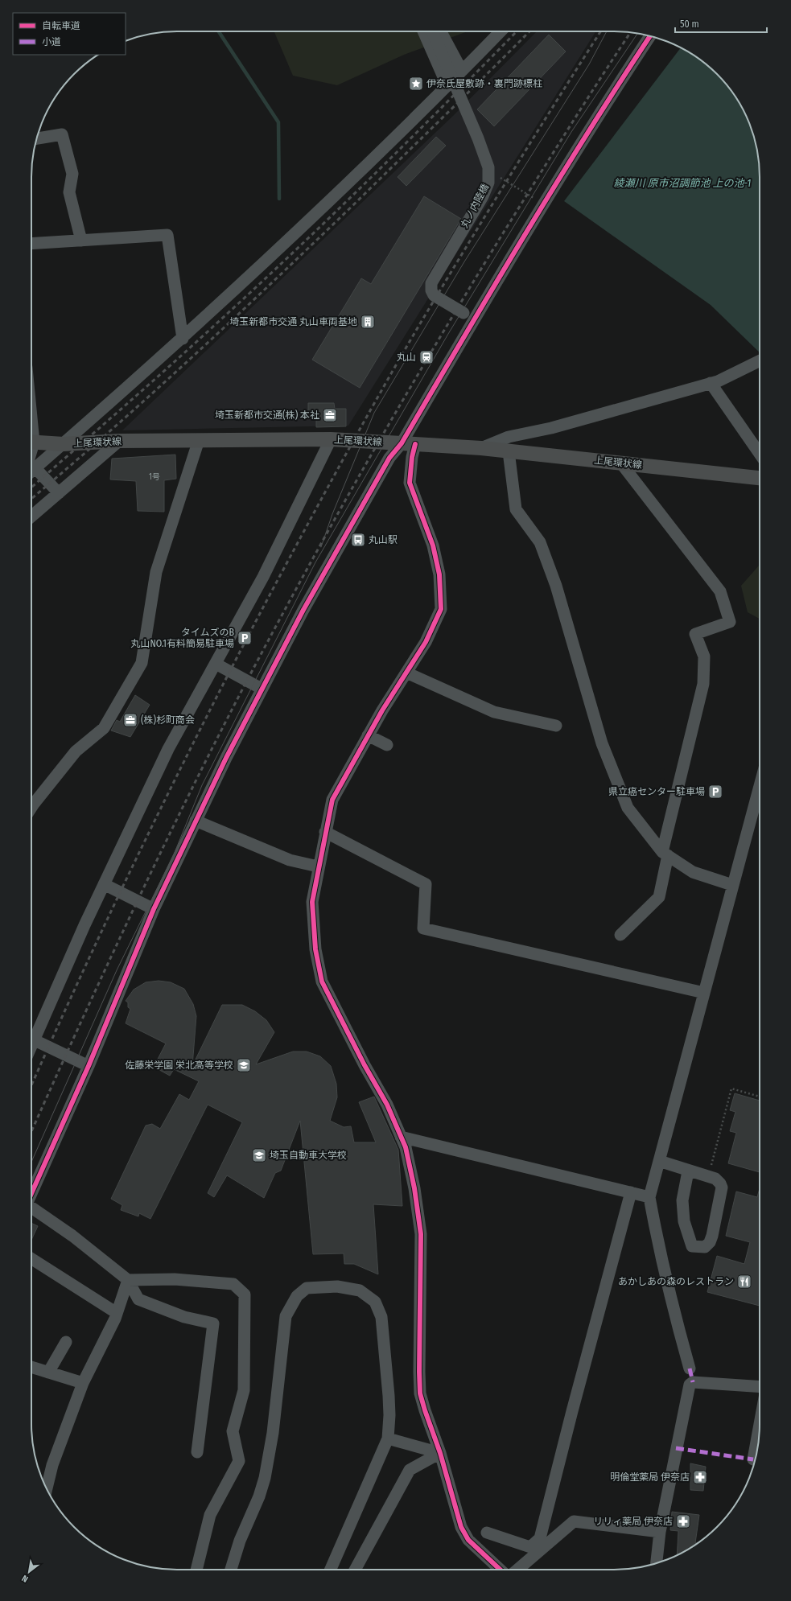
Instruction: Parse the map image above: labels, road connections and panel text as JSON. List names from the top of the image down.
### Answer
{
  "streets": {
    "main road": ["上尾環状線"],
    "street": ["丸ノ内陸橋"]
  },
  "water": ["綾瀬川 原市沼調節池 上の池-1"],
  "places": {
    "place": ["伊奈氏屋敷跡・裏門跡標柱"],
    "building": ["埼玉新都市交通 丸山車両基地"],
    "station": ["丸山"],
    "office": ["埼玉新都市交通(株) 本社", "(株)杉町商会"],
    "bus stop": ["丸山駅"],
    "parking": ["タイムズのB 丸山NO.1有料簡易駐車場", "県立癌センター駐車場"],
    "school or university": ["佐藤栄学園 栄北高等学校", "埼玉自動車大学校"],
    "restaurant": ["あかしあの森のレストラン"],
    "pharmacy": ["明倫堂薬局 伊奈店", "リリィ薬局 伊奈店"]
  },
  "house_numbers": ["1号"],
  "legend": ["自転車道", "小道"],
  "scale_bar": "50 m",
  "north": "bottom left"
}
